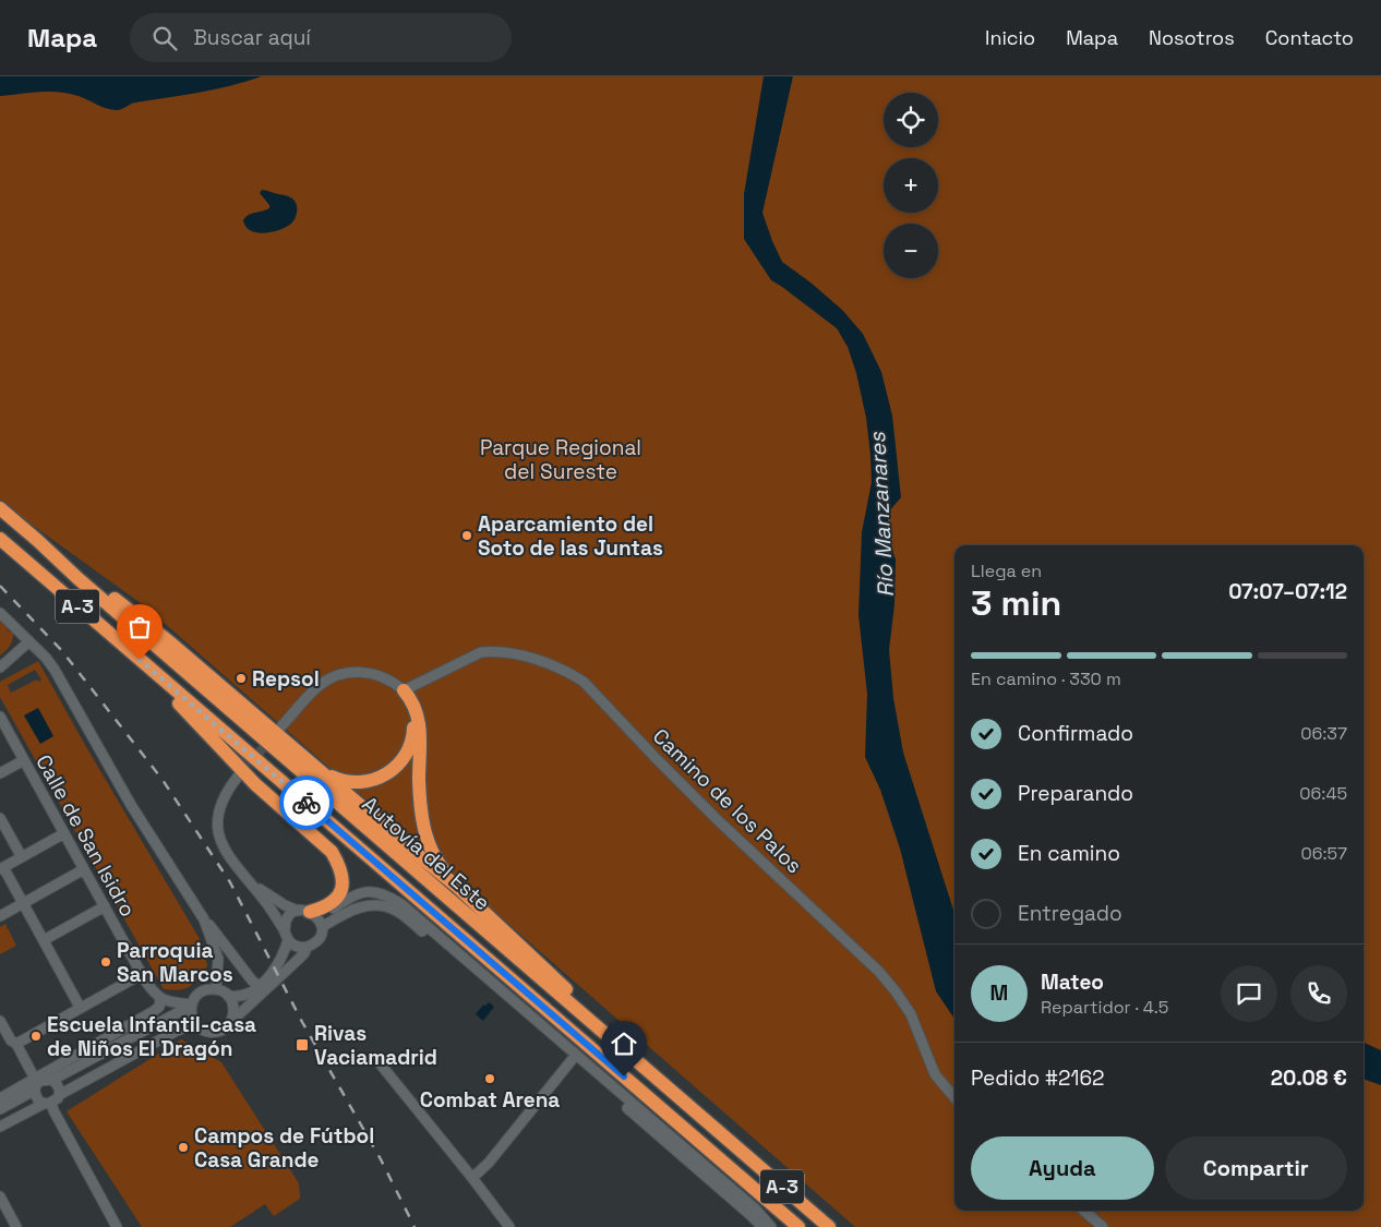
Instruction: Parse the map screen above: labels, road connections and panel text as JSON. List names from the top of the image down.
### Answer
{
  "streets": {
    "highway": ["A-3", "Autovía del Este"],
    "street": ["Camino de los Palos", "Calle de San Isidro"]
  },
  "water": ["Río Manzanares"],
  "parks": ["Parque Regional del Sureste"],
  "places": {
    "other": [
      "Aparcamiento del Soto de las Juntas",
      "Repsol",
      "Parroquia San Marcos",
      "Escuela Infantil-casa de Niños El Dragón",
      "Combat Arena",
      "Campos de Fútbol Casa Grande"
    ],
    "transit": ["Rivas Vaciamadrid"]
  },
  "page": {
    "header": "Mapa",
    "search": "Buscar aquí",
    "nav": [
      "Inicio",
      "Mapa",
      "Nosotros",
      "Contacto"
    ],
    "map_buttons": ["+", "−"],
    "heading": ["3 min", "Llega en", "07:07–07:12"],
    "panel": [
      "Mateo",
      "Repartidor · 4.5",
      "Pedido #2162",
      "20.08 €"
    ],
    "bar": "En camino · 330 m",
    "list": [
      ["Confirmado", "06:37"],
      ["Preparando", "06:45"],
      ["En camino", "06:57"],
      "Entregado"
    ],
    "round": "M",
    "buttons": ["Ayuda", "Compartir"]
  }
}
